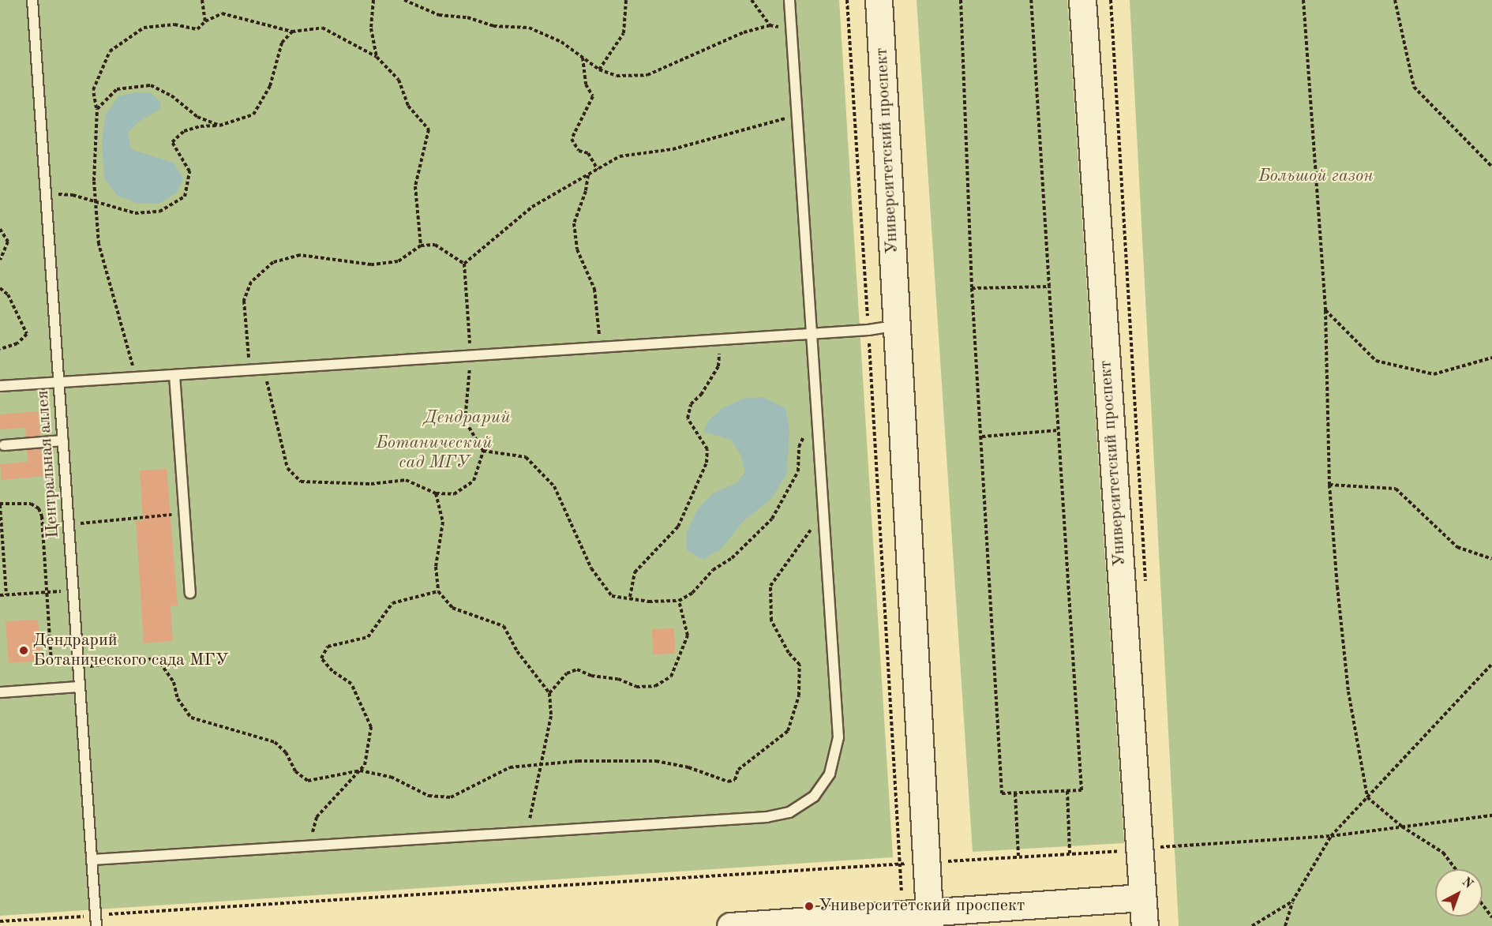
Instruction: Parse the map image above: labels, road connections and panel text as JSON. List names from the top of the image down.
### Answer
{
  "streets": {
    "main road": ["Университетский проспект"],
    "lane": ["Центральная аллея"]
  },
  "parks": ["Большой газон", "Дендрарий", "Ботанический сад МГУ"],
  "places": ["Дендрарий Ботанического сада МГУ", "Университетский проспект"],
  "north": "top right"
}
